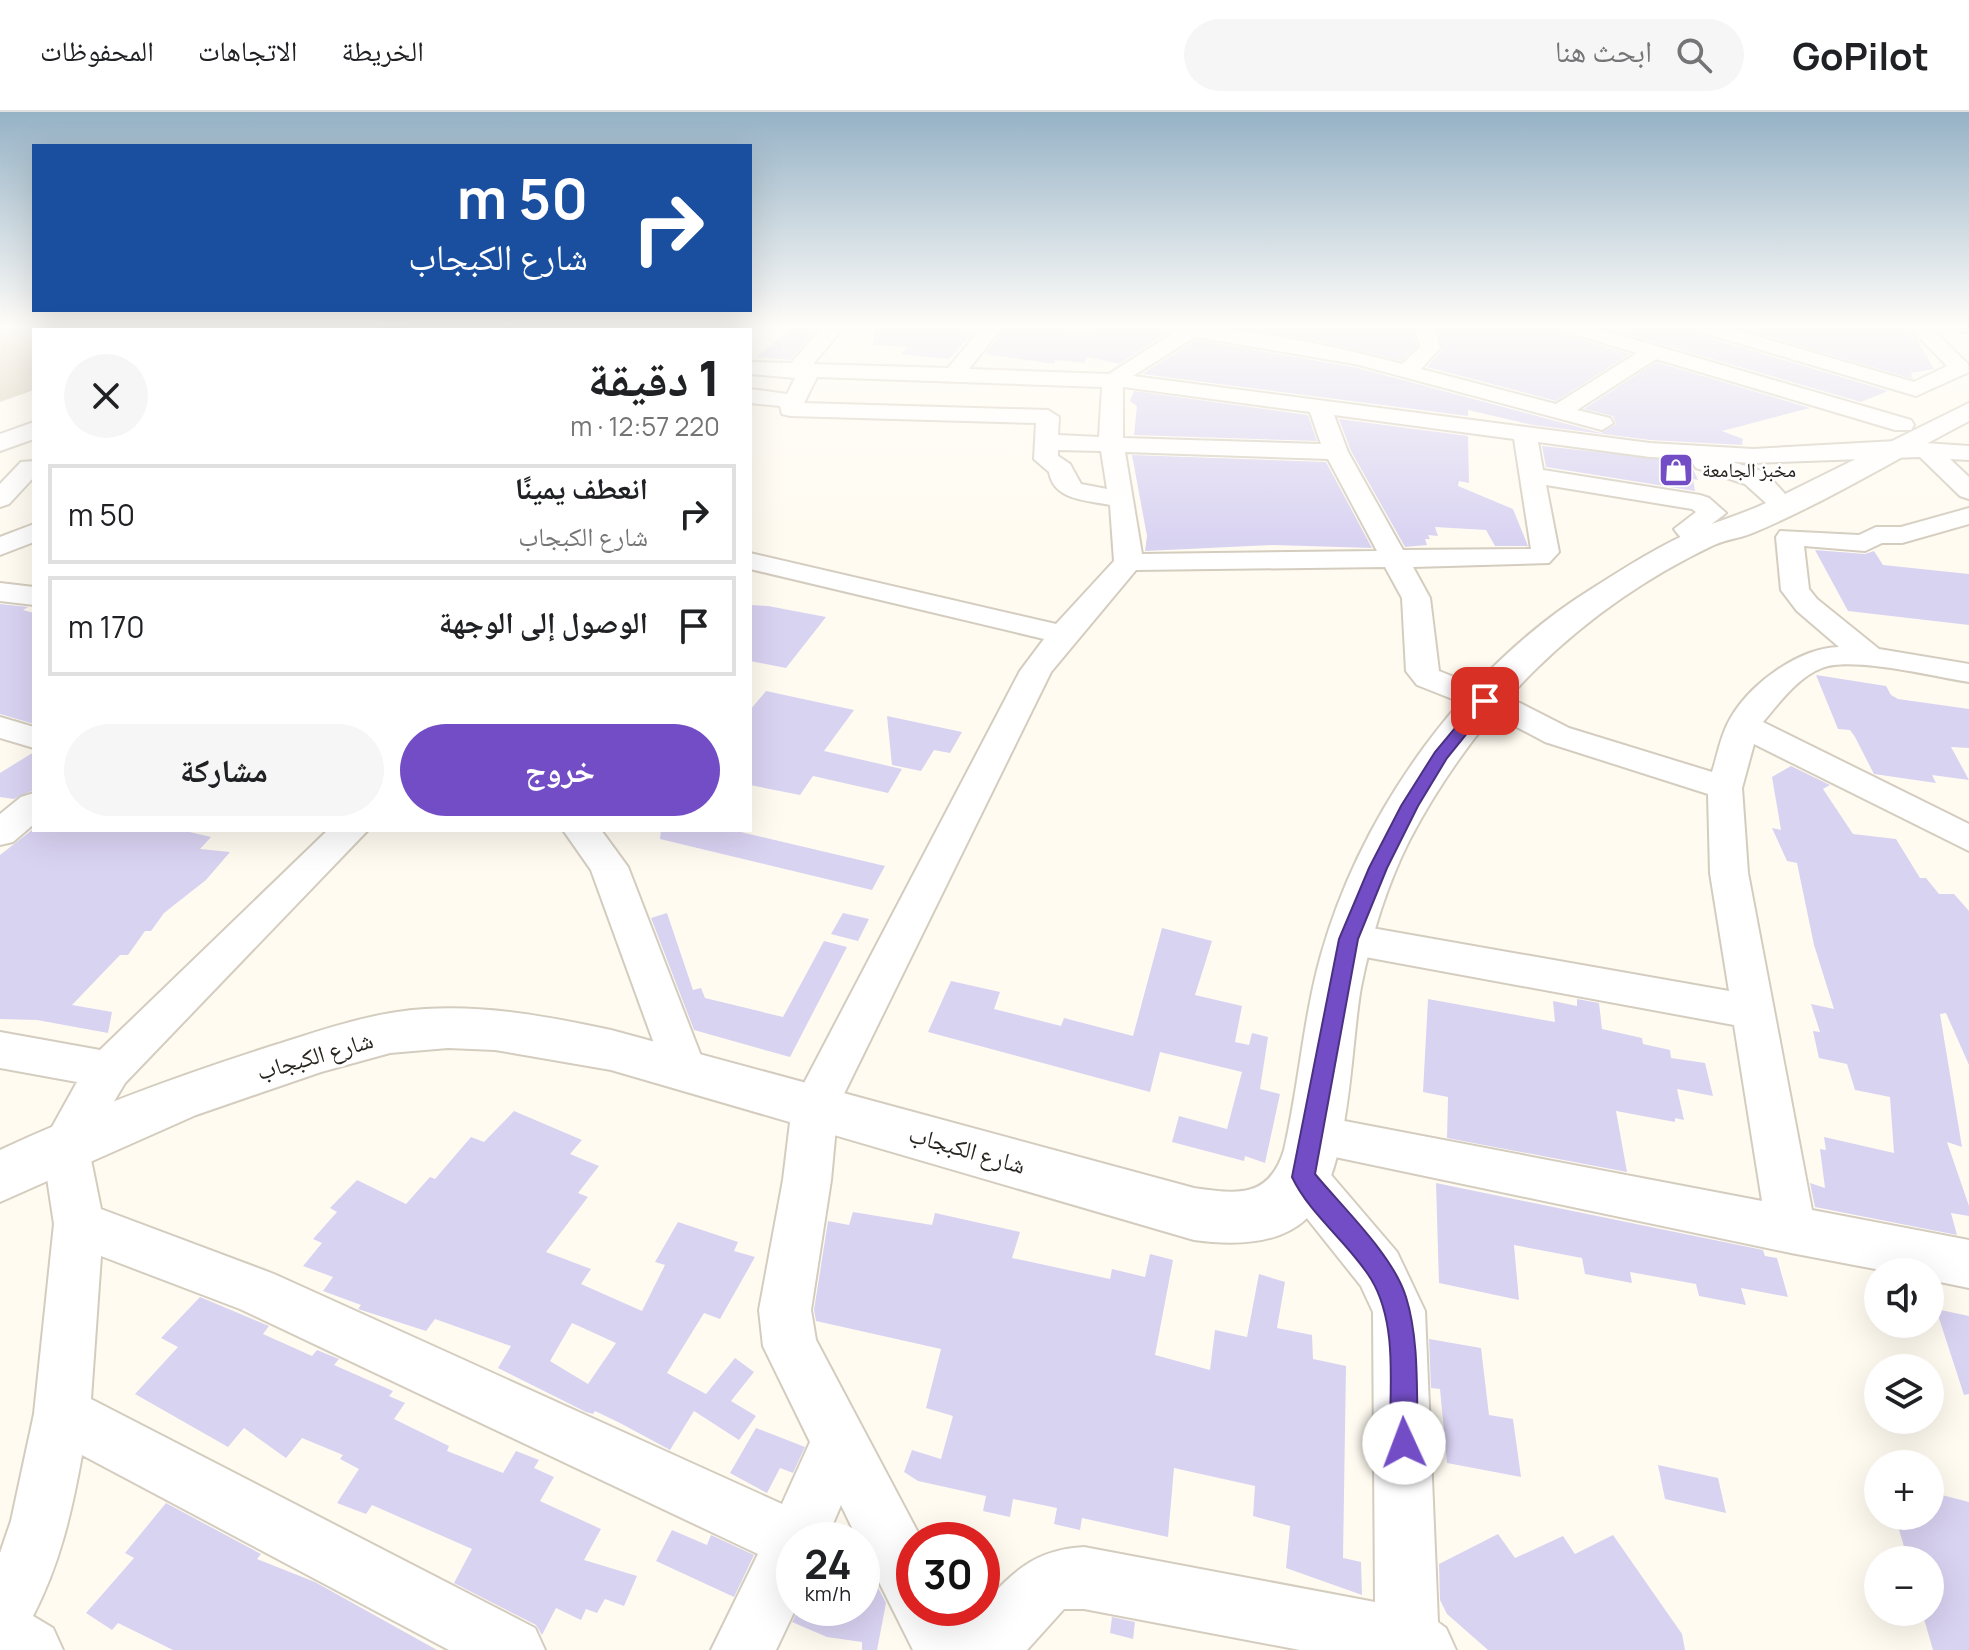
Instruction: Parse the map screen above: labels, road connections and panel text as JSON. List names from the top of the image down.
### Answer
{
  "streets": {
    "main road": ["شارع الكبجاب"]
  },
  "places": {
    "shop": ["مخبز الجامعة"]
  },
  "page": {
    "header": "GoPilot",
    "search": "ابحث هنا",
    "nav": ["الخريطة", "الاتجاهات", "المحفوظات"],
    "turn": ["50 m", "شارع الكبجاب"],
    "heading": ["1 دقيقة", "220 m · 12:57"],
    "list": [
      {
        "name": "انعطف يمينًا",
        "note": "شارع الكبجاب",
        "value": "50 m"
      },
      {
        "name": "الوصول إلى الوجهة",
        "value": "170 m"
      }
    ],
    "buttons": ["خروج", "مشاركة"],
    "map_buttons": ["+", "−"],
    "speed": "24 km/h",
    "limit": "30"
  }
}
